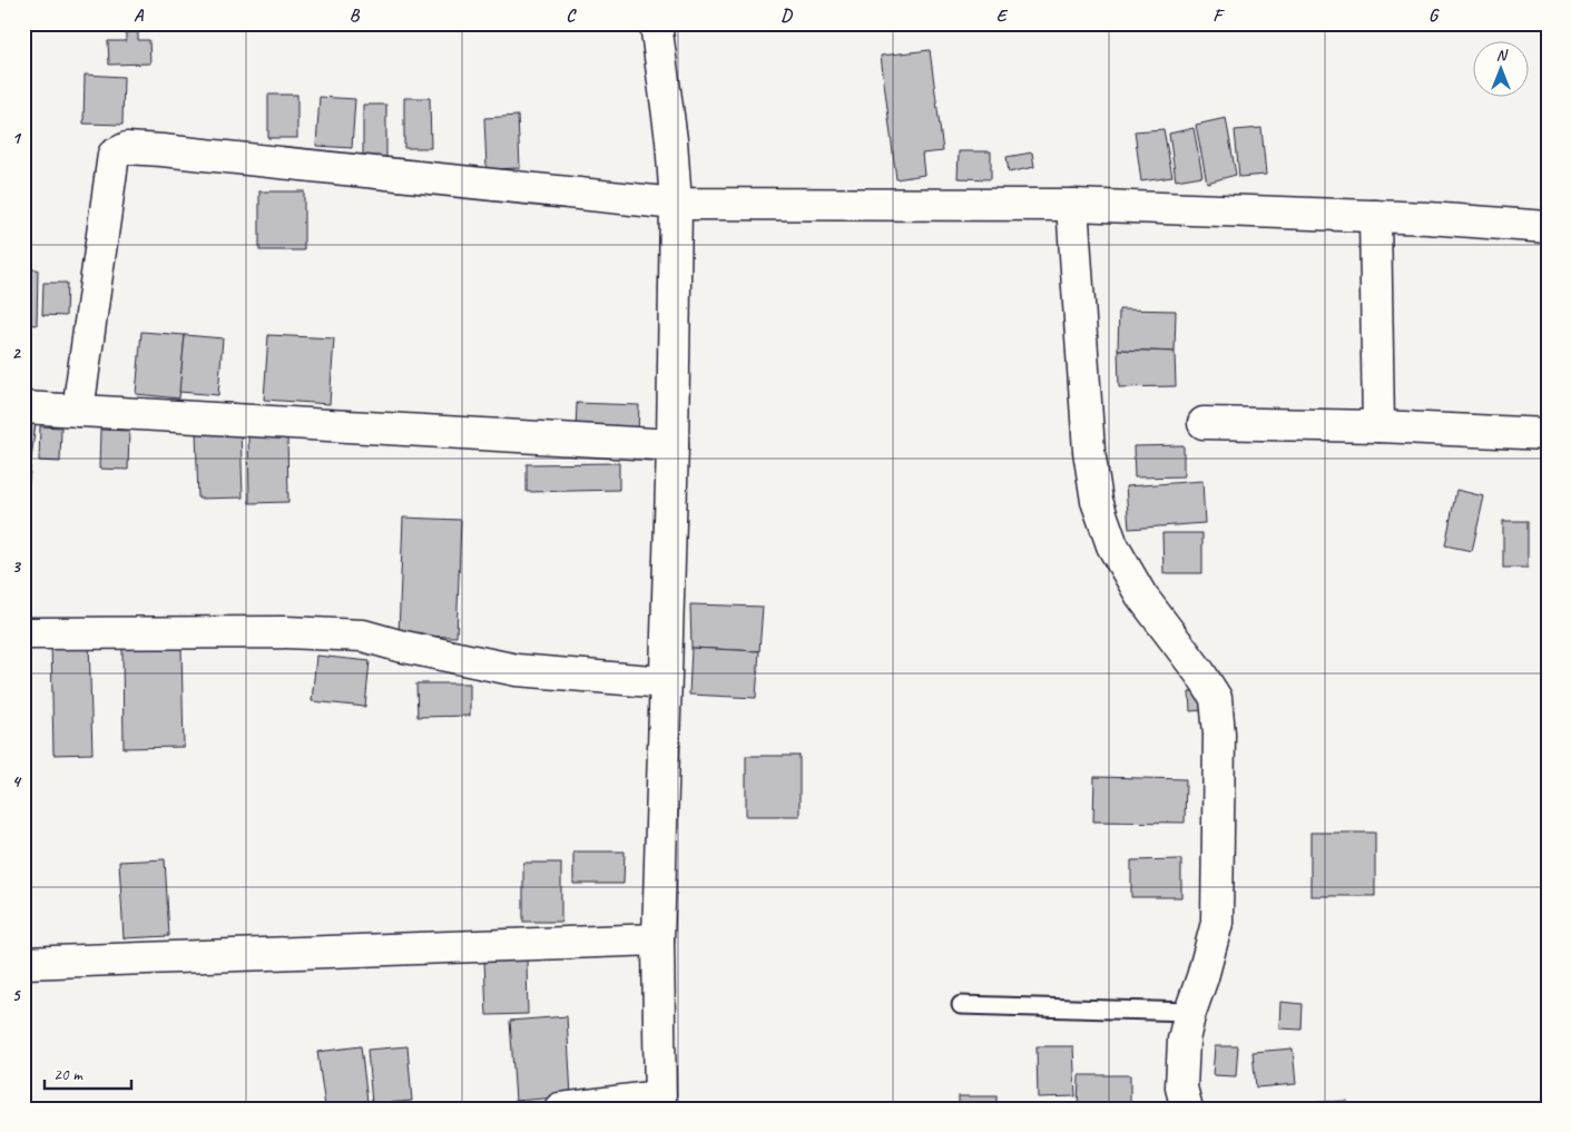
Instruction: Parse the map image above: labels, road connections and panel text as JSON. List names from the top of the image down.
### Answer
{
  "scale_bar": "20 m",
  "north": "top",
  "grid": {
    "columns": [
      "A",
      "B",
      "C",
      "D",
      "E",
      "F",
      "G"
    ],
    "rows": [
      "1",
      "2",
      "3",
      "4",
      "5"
    ]
  }
}
